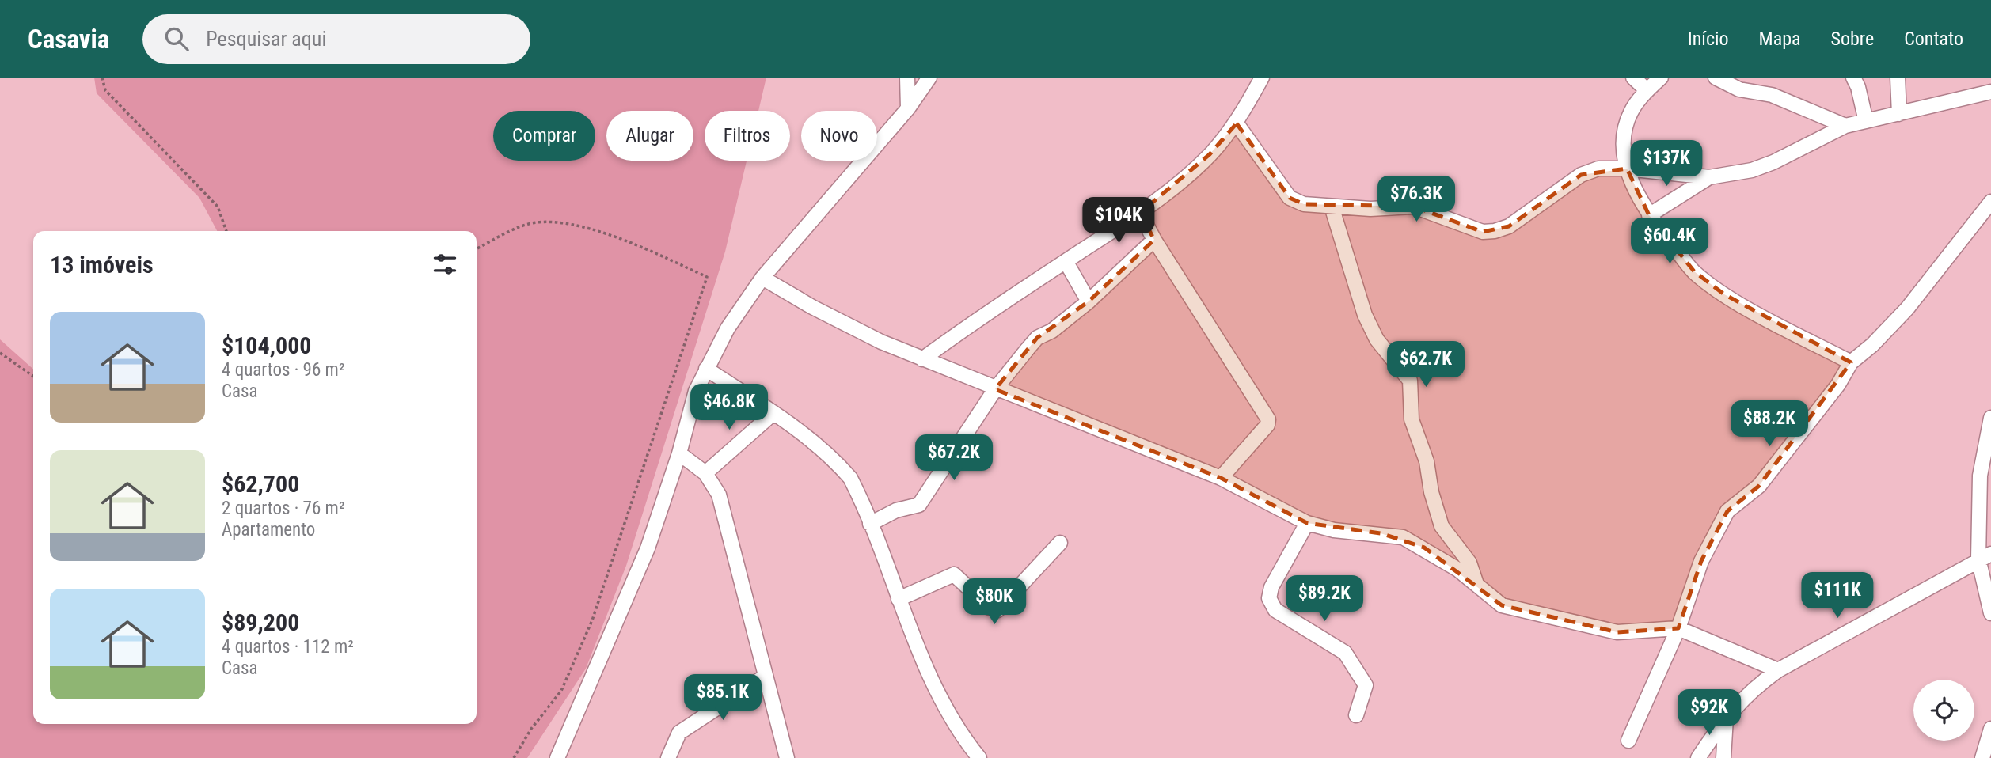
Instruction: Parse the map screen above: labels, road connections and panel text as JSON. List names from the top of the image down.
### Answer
{
  "page": {
    "header": "Casavia",
    "search": "Pesquisar aqui",
    "nav": [
      "Início",
      "Mapa",
      "Sobre",
      "Contato"
    ],
    "chip": [
      "Comprar",
      "Alugar",
      "Filtros",
      "Novo"
    ],
    "price": [
      "$137K",
      "$76.3K",
      "$104K",
      "$60.4K",
      "$62.7K",
      "$46.8K",
      "$88.2K",
      "$67.2K",
      "$111K",
      "$89.2K",
      "$80K",
      "$85.1K",
      "$92K"
    ],
    "heading": "13 imóveis",
    "list": [
      {
        "name": "$104,000",
        "note": "4 quartos · 96 m² · Casa"
      },
      {
        "name": "$62,700",
        "note": "2 quartos · 76 m² · Apartamento"
      },
      {
        "name": "$89,200",
        "note": "4 quartos · 112 m² · Casa"
      }
    ]
  }
}
